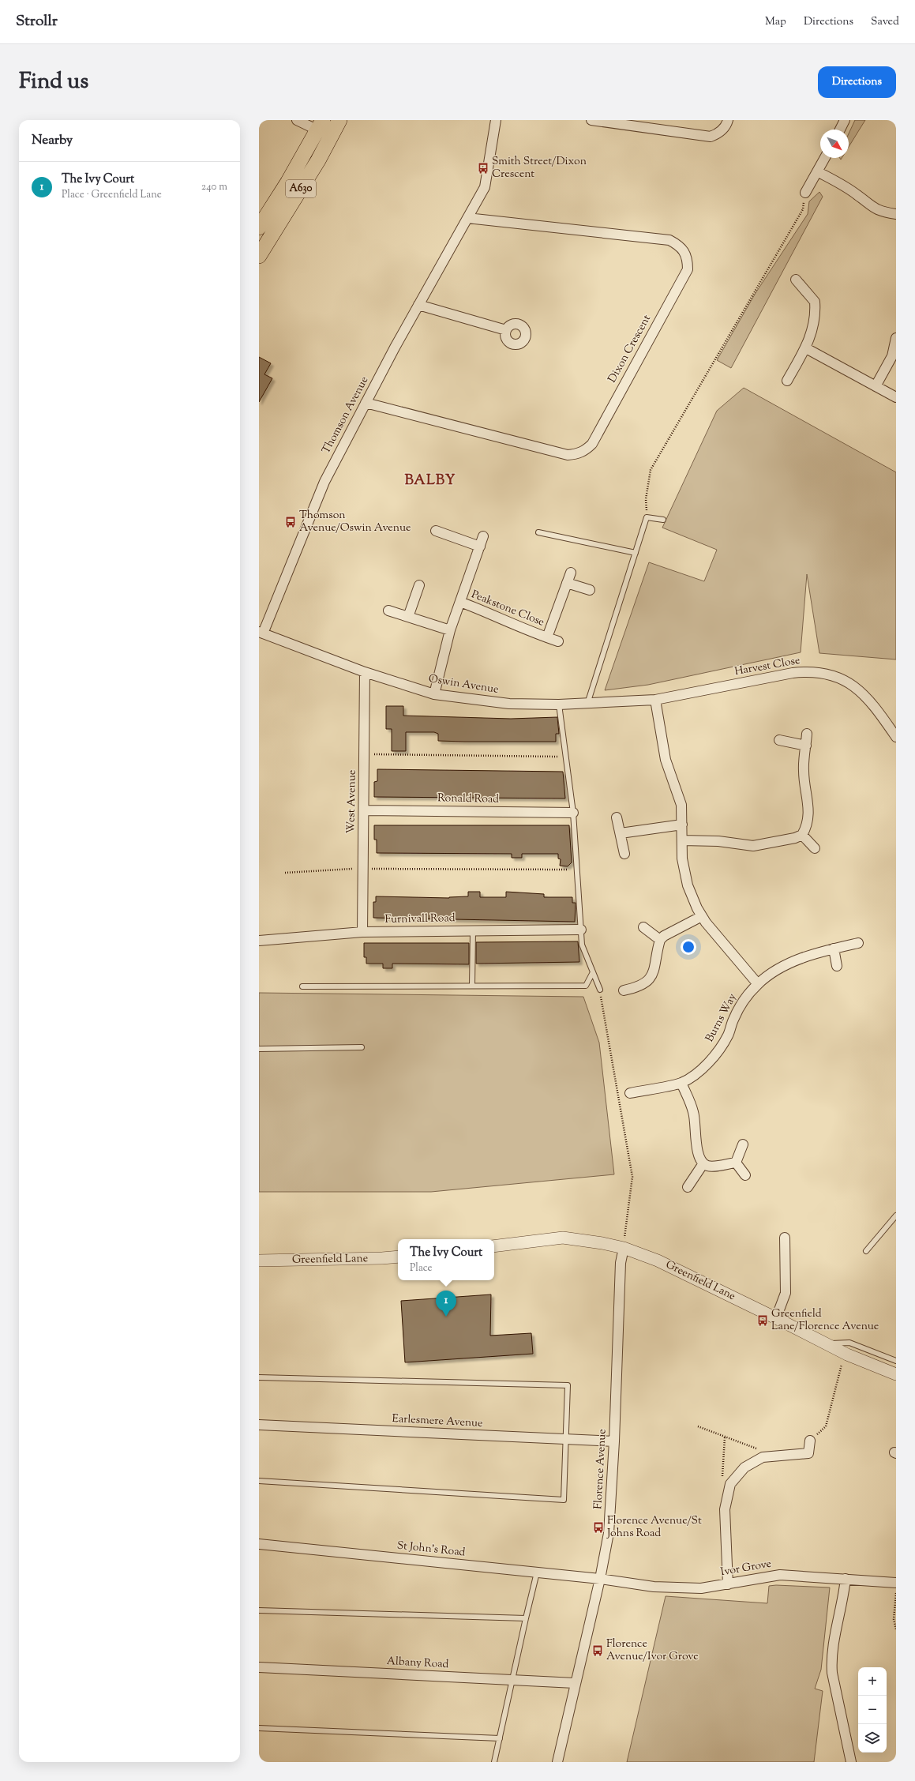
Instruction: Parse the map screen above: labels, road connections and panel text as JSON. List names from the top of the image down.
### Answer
{
  "streets": {
    "main road": ["A630"],
    "street": [
      "Dixon Crescent",
      "Thomson Avenue",
      "Peakstone Close",
      "Harvest Close",
      "Oswin Avenue",
      "Ronald Road",
      "West Avenue",
      "Furnivall Road",
      "Burns Way",
      "Greenfield Lane",
      "Earlesmere Avenue",
      "Florence Avenue",
      "St John's Road",
      "Ivor Grove",
      "Albany Road"
    ]
  },
  "crossings": [
    ["Dixon Crescent", "Thomson Avenue"],
    ["Thomson Avenue", "Oswin Avenue"],
    ["Peakstone Close", "Oswin Avenue"],
    ["Harvest Close", "Oswin Avenue"],
    ["Oswin Avenue", "West Avenue"],
    ["Ronald Road", "West Avenue"],
    ["West Avenue", "Furnivall Road"],
    ["Greenfield Lane", "Florence Avenue"],
    ["Earlesmere Avenue", "Florence Avenue"],
    ["Florence Avenue", "St John's Road"],
    ["Florence Avenue", "Ivor Grove"],
    ["Florence Avenue", "Albany Road"],
    ["St John's Road", "Ivor Grove"]
  ],
  "districts": ["BALBY"],
  "places": {
    "bus stop": [
      "Smith Street/Dixon Crescent",
      "Thomson Avenue/Oswin Avenue",
      "Greenfield Lane/Florence Avenue",
      "Florence Avenue/St Johns Road",
      "Florence Avenue/Ivor Grove"
    ]
  },
  "north": "bottom right",
  "page": {
    "header": "Strollr",
    "nav": ["Map", "Directions", "Saved"],
    "title": "Find us",
    "buttons": "Directions",
    "heading": "Nearby",
    "list": [
      {
        "mark": "1",
        "name": "The Ivy Court",
        "note": "Place · Greenfield Lane",
        "value": "240 m"
      }
    ],
    "popup": ["The Ivy Court", "Place"],
    "pins": "1",
    "map_buttons": ["+", "−"]
  }
}
